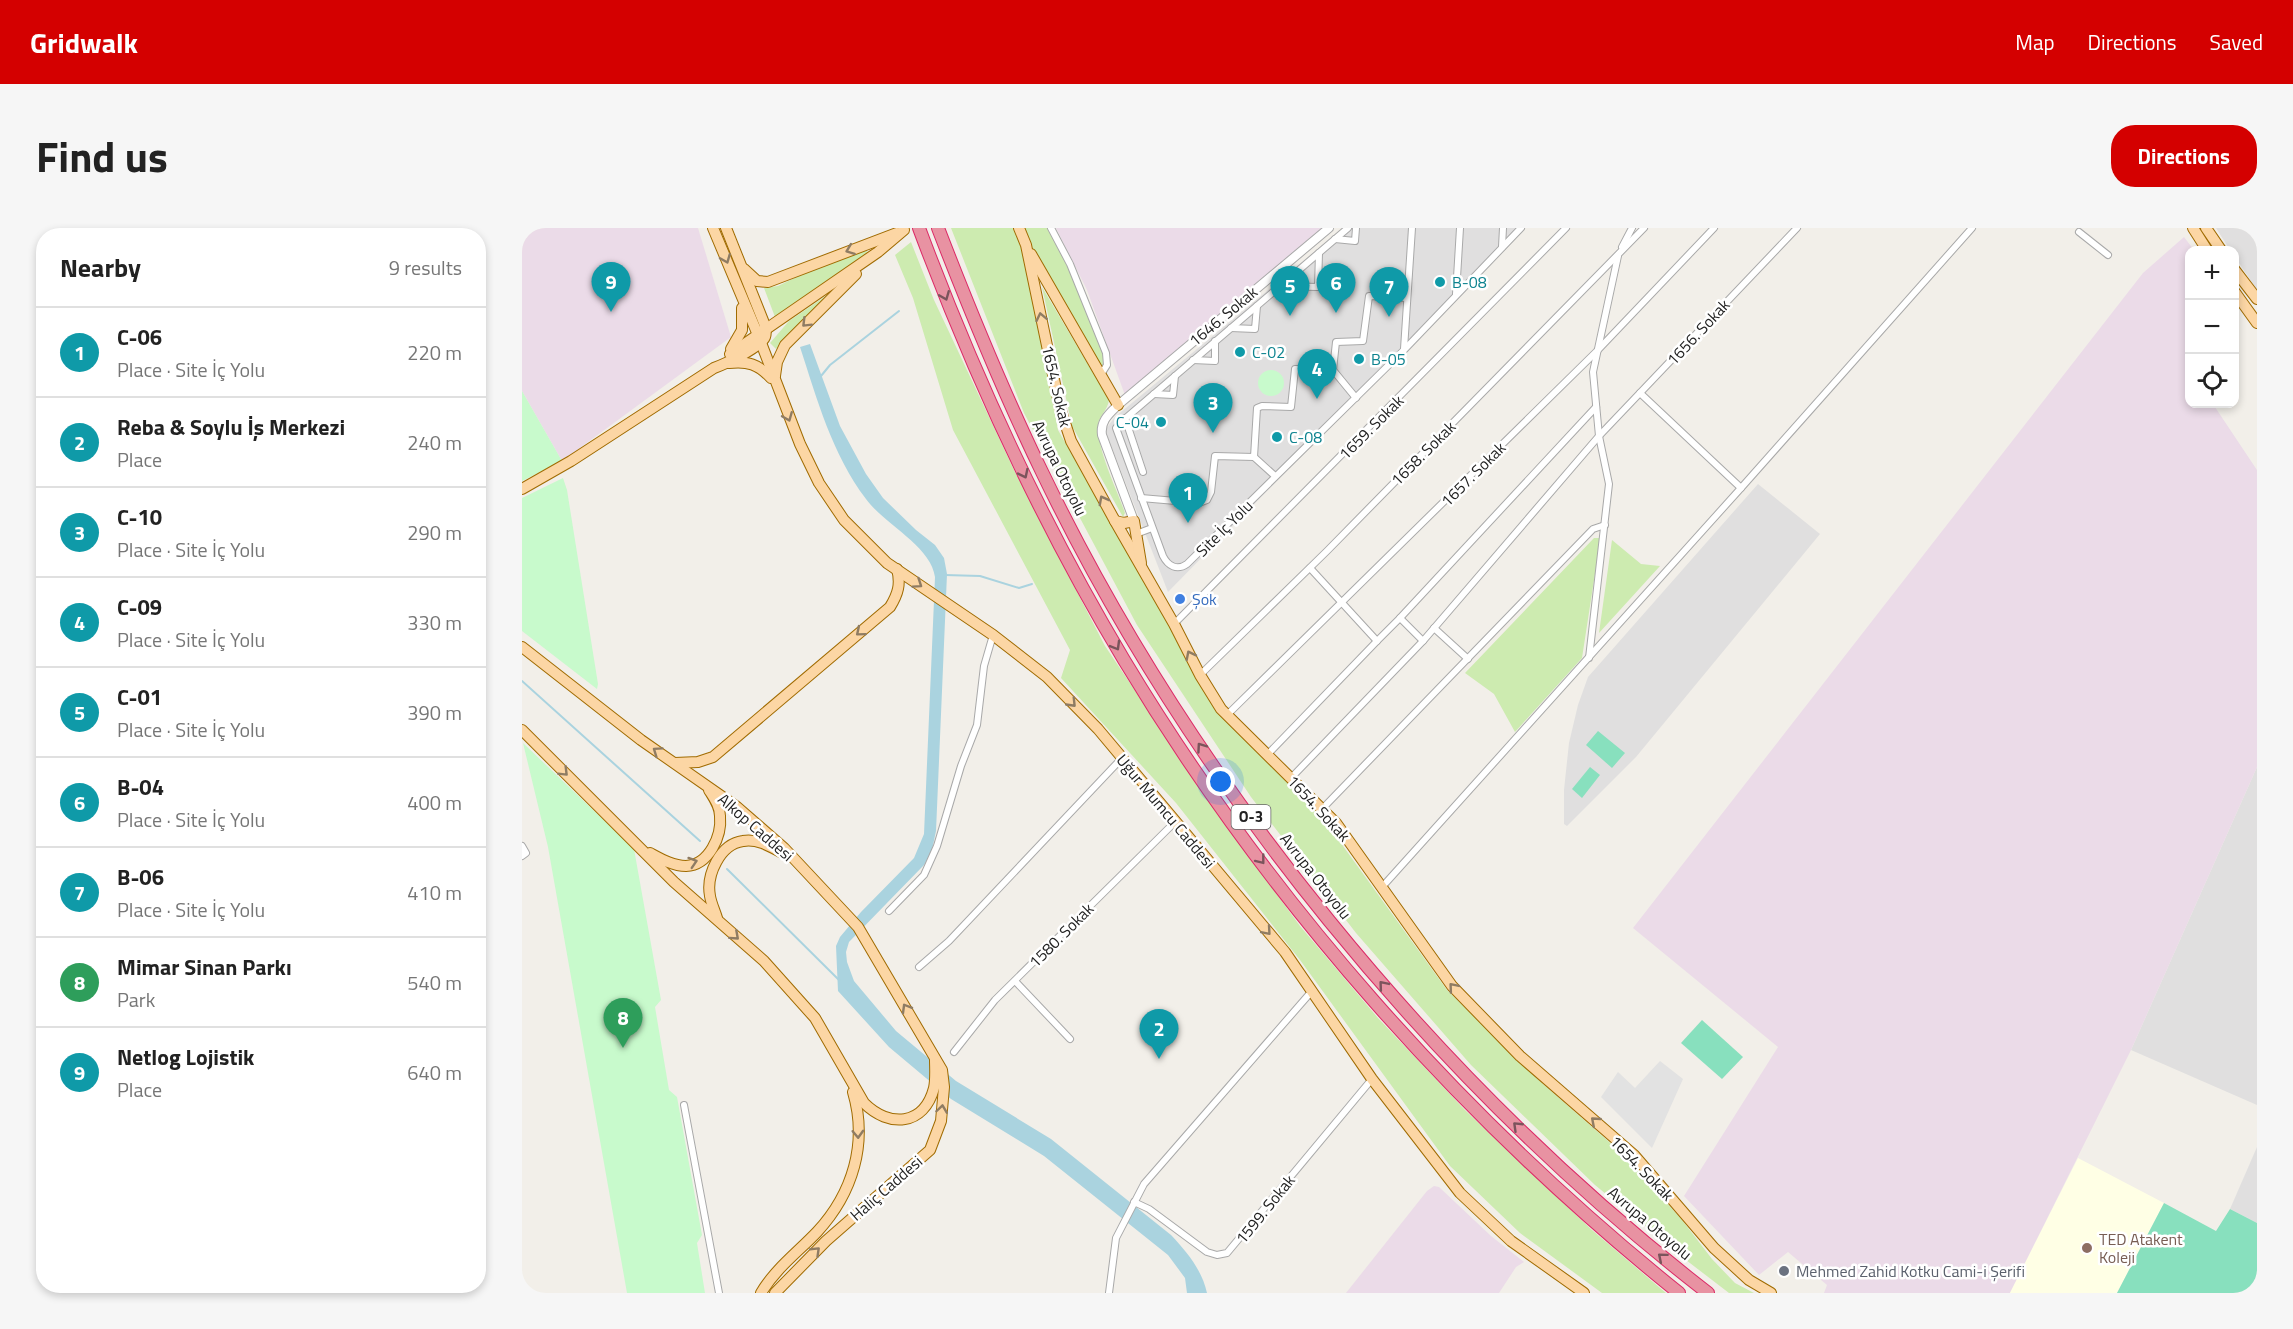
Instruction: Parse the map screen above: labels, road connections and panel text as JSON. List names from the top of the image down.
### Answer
{
  "streets": {
    "highway": ["Avrupa Otoyolu", "O-3"],
    "main road": [
      "1654. Sokak",
      "Uğur Mumcu Caddesi",
      "Alkop Caddesi",
      "Haliç Caddesi"
    ],
    "street": [
      "1646. Sokak",
      "1656. Sokak",
      "1659. Sokak",
      "1658. Sokak",
      "1657. Sokak",
      "Site İç Yolu",
      "1580. Sokak",
      "1599. Sokak"
    ]
  },
  "crossings": [
    ["1656. Sokak", "1654. Sokak"],
    ["1654. Sokak", "1659. Sokak"],
    ["1654. Sokak", "1658. Sokak"],
    ["1654. Sokak", "1657. Sokak"],
    ["Uğur Mumcu Caddesi", "1580. Sokak"],
    ["Uğur Mumcu Caddesi", "1599. Sokak"],
    ["Alkop Caddesi", "Haliç Caddesi"]
  ],
  "one_way": ["1654. Sokak", "Uğur Mumcu Caddesi"],
  "places": [
    "B-08",
    "C-02",
    "B-05",
    "C-04",
    "C-08",
    "Şok",
    "TED Atakent Koleji",
    "Mehmed Zahid Kotku Cami-i Şerifi"
  ],
  "page": {
    "header": "Gridwalk",
    "nav": ["Map", "Directions", "Saved"],
    "title": "Find us",
    "buttons": "Directions",
    "heading": ["Nearby", "9 results"],
    "map_buttons": ["+", "−"],
    "pins": [
      "9",
      "6",
      "5",
      "7",
      "4",
      "3",
      "1",
      "8",
      "2"
    ],
    "list": [
      {
        "mark": "1",
        "name": "C-06",
        "note": "Place · Site İç Yolu",
        "value": "220 m"
      },
      {
        "mark": "2",
        "name": "Reba & Soylu İş Merkezi",
        "note": "Place",
        "value": "240 m"
      },
      {
        "mark": "3",
        "name": "C-10",
        "note": "Place · Site İç Yolu",
        "value": "290 m"
      },
      {
        "mark": "4",
        "name": "C-09",
        "note": "Place · Site İç Yolu",
        "value": "330 m"
      },
      {
        "mark": "5",
        "name": "C-01",
        "note": "Place · Site İç Yolu",
        "value": "390 m"
      },
      {
        "mark": "6",
        "name": "B-04",
        "note": "Place · Site İç Yolu",
        "value": "400 m"
      },
      {
        "mark": "7",
        "name": "B-06",
        "note": "Place · Site İç Yolu",
        "value": "410 m"
      },
      {
        "mark": "8",
        "name": "Mimar Sinan Parkı",
        "note": "Park",
        "value": "540 m"
      },
      {
        "mark": "9",
        "name": "Netlog Lojistik",
        "note": "Place",
        "value": "640 m"
      }
    ]
  }
}
